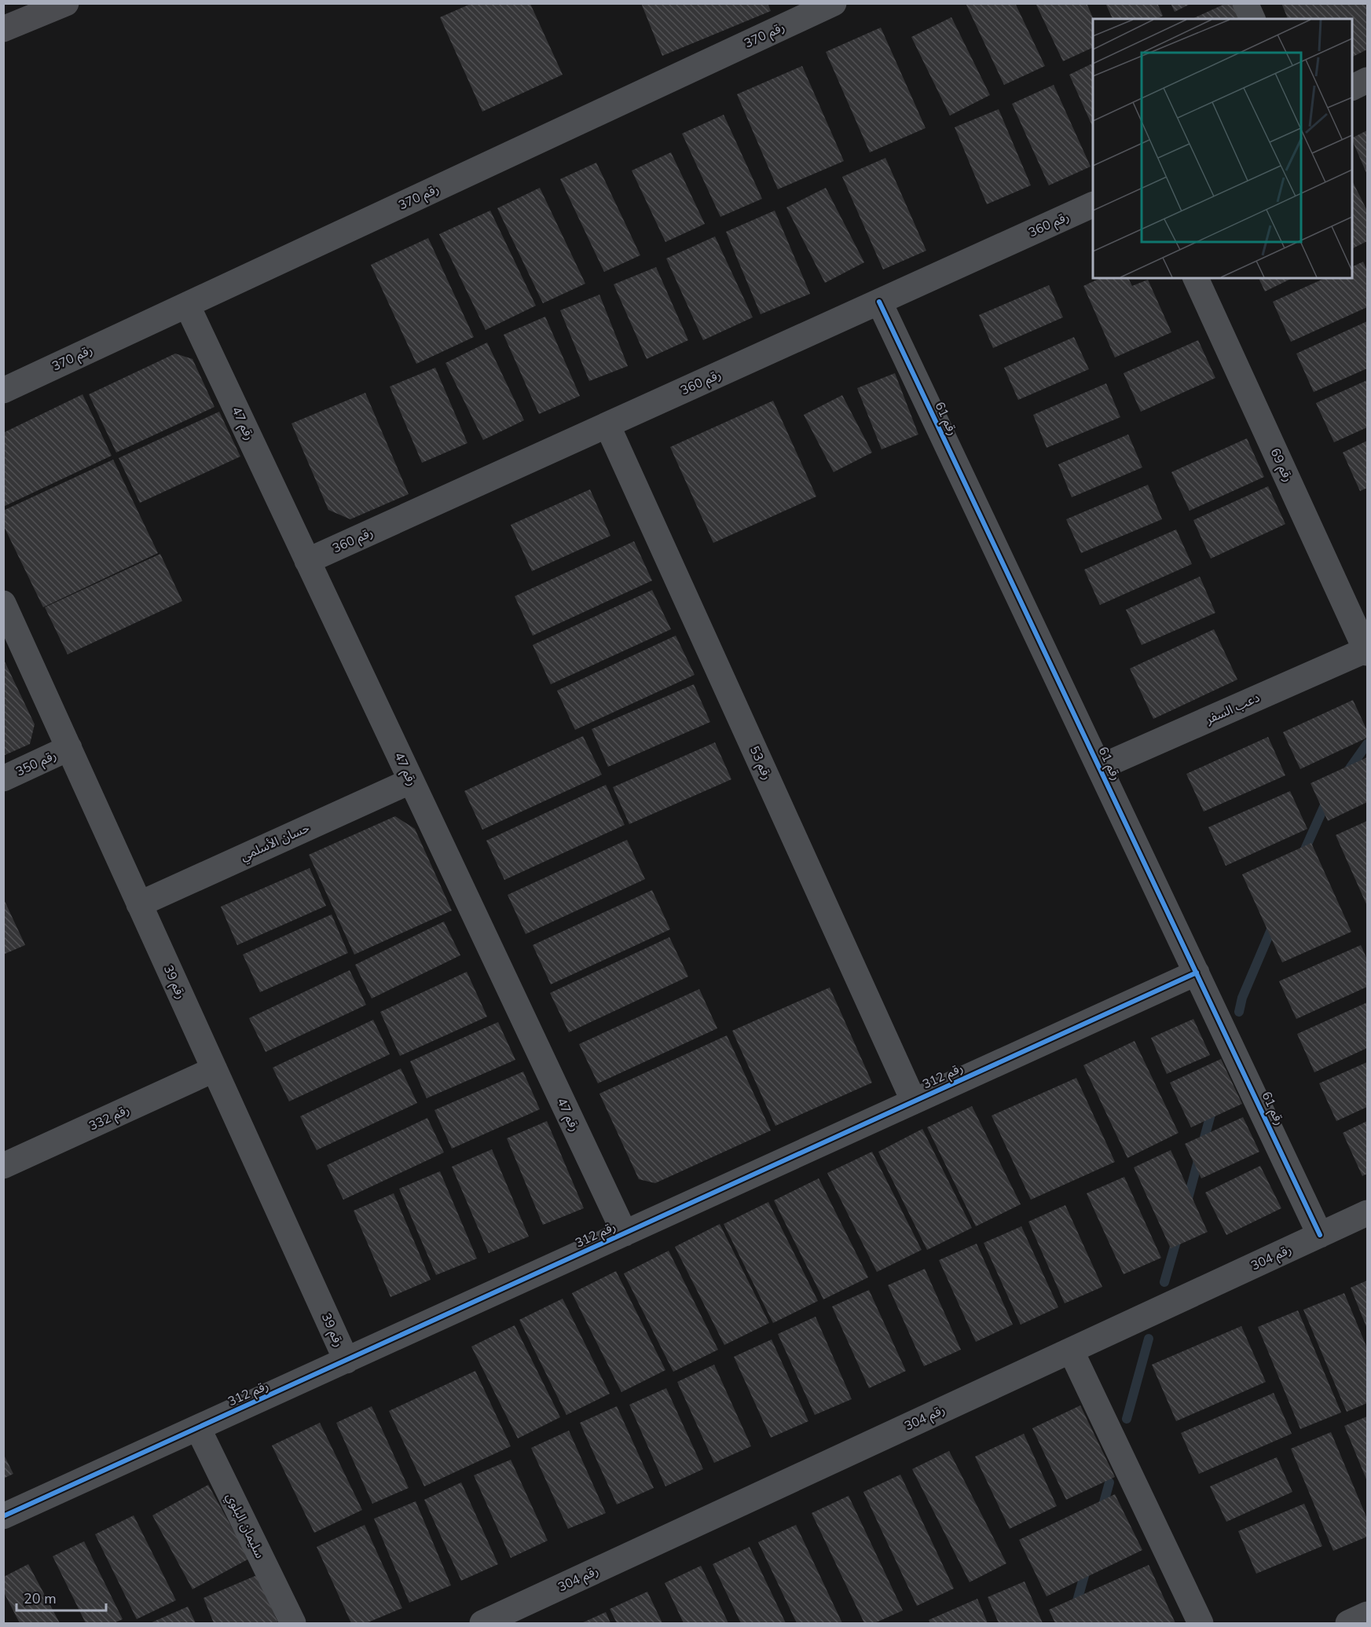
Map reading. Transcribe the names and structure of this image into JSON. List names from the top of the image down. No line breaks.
{"streets":{"street":["رقم 370","رقم 360","رقم 61","رقم 47","رقم 69","دعب السفر","رقم 53","رقم 350","حسان الأسلمي","رقم 39","رقم 312","رقم 332","رقم 304","سليمان البلوي"]},"crossings":[["رقم 370","رقم 47"],["رقم 360","رقم 61"],["رقم 360","رقم 47"],["رقم 360","رقم 53"],["رقم 61","دعب السفر"],["رقم 61","رقم 312"],["رقم 61","رقم 304"],["رقم 47","حسان الأسلمي"],["رقم 47","رقم 312"],["رقم 69","دعب السفر"],["رقم 53","رقم 312"],["رقم 350","رقم 39"],["حسان الأسلمي","رقم 39"],["رقم 39","رقم 312"],["رقم 39","رقم 332"],["رقم 312","سليمان البلوي"]],"scale_bar":"20 m"}
